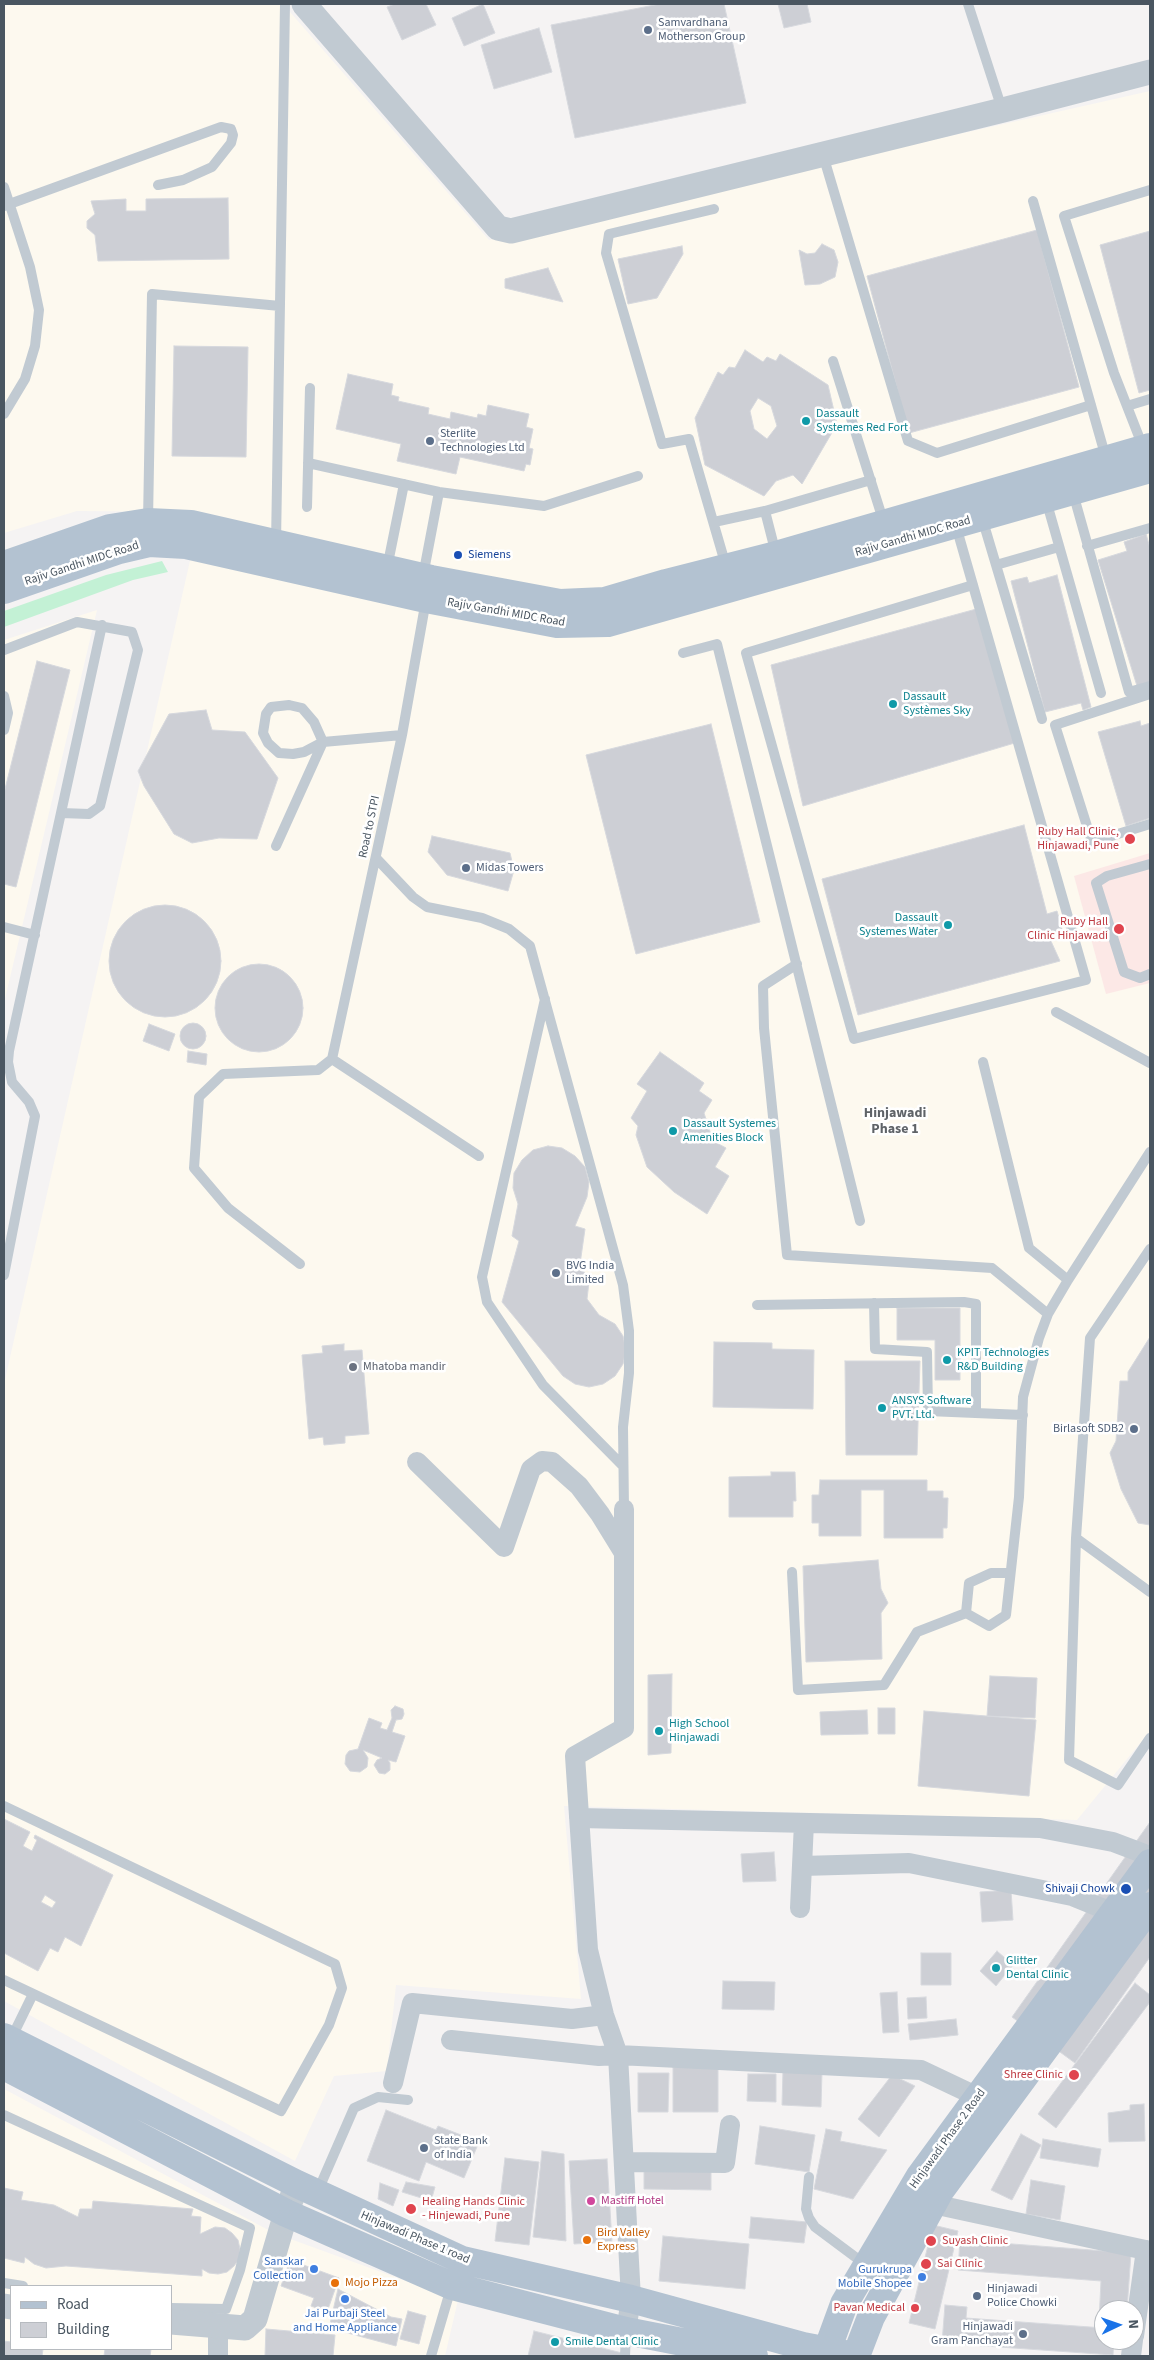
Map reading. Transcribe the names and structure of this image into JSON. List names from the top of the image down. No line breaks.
{"streets":{"main road":["Rajiv Gandhi MIDC Road","Hinjawadi Phase 2 Road","Hinjawadi Phase 1 road"],"lane":["Road to STPI"]},"crossings":[["Rajiv Gandhi MIDC Road","Road to STPI"],["Hinjawadi Phase 2 Road","Hinjawadi Phase 1 road"]],"districts":["Hinjawadi Phase 1"],"places":["Samvardhana Motherson Group","Dassault Systemes Red Fort","Sterlite Technologies Ltd","Siemens","Dassault Systèmes Sky","Ruby Hall Clinic, Hinjawadi, Pune","Midas Towers","Dassault Systemes Water","Ruby Hall Clinic Hinjawadi","Dassault Systemes Amenities Block","BVG India Limited","KPIT Technologies R&D Building","Mhatoba mandir","ANSYS Software PVT. Ltd.","Birlasoft SDB2","High School Hinjawadi","Shivaji Chowk","Glitter Dental Clinic","Shree Clinic","State Bank of India","Mastiff Hotel","Healing Hands Clinic - Hinjewadi, Pune","Bird Valley Express","Suyash Clinic","Sai Clinic","Sanskar Collection","Gurukrupa Mobile Shopee","Mojo Pizza","Hinjawadi Police Chowki","Jai Purbaji Steel and Home Appliance","Pavan Medical","Hinjawadi Gram Panchayat","Smile Dental Clinic"],"legend":["Road","Building"],"north":"right"}
